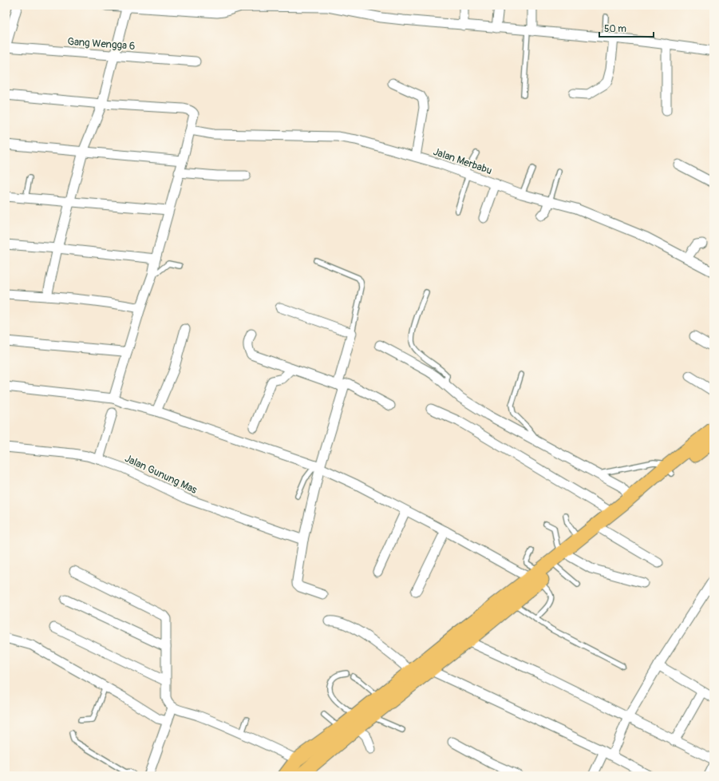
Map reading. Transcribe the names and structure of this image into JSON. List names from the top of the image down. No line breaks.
{"streets":{"street":["Gang Wengga 6","Jalan Merbabu","Jalan Gunung Mas"]},"scale_bar":"50 m"}
